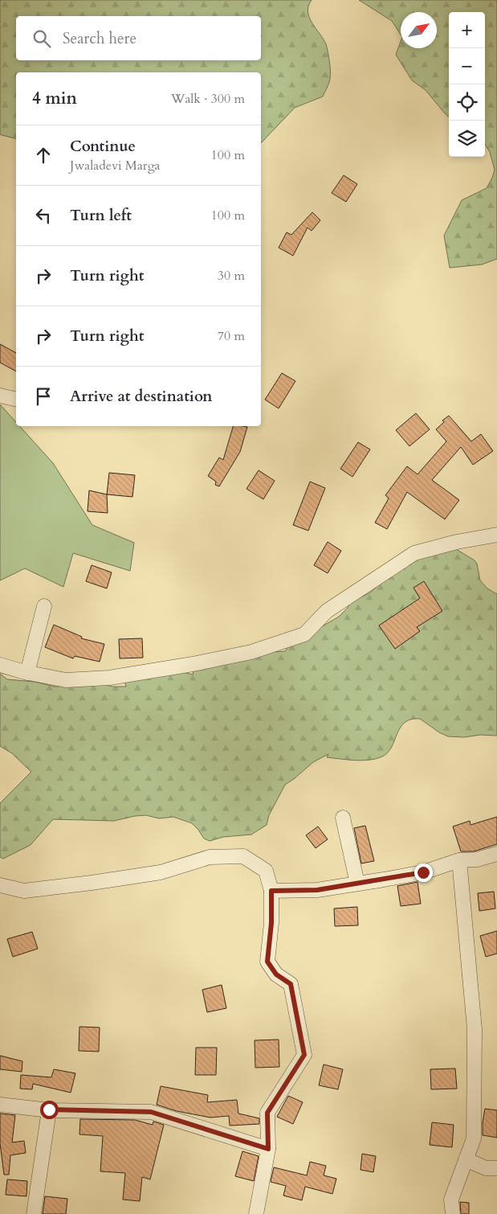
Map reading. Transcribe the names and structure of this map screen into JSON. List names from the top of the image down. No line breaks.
{"north":"top right","page":{"map_buttons":["+","−"],"search":"Search here","heading":["4 min","Walk · 300 m"],"list":[["Continue","Jwaladevi Marga","100 m"],["Turn left","100 m"],["Turn right","30 m"],["Turn right","70 m"],"Arrive at destination"]}}
